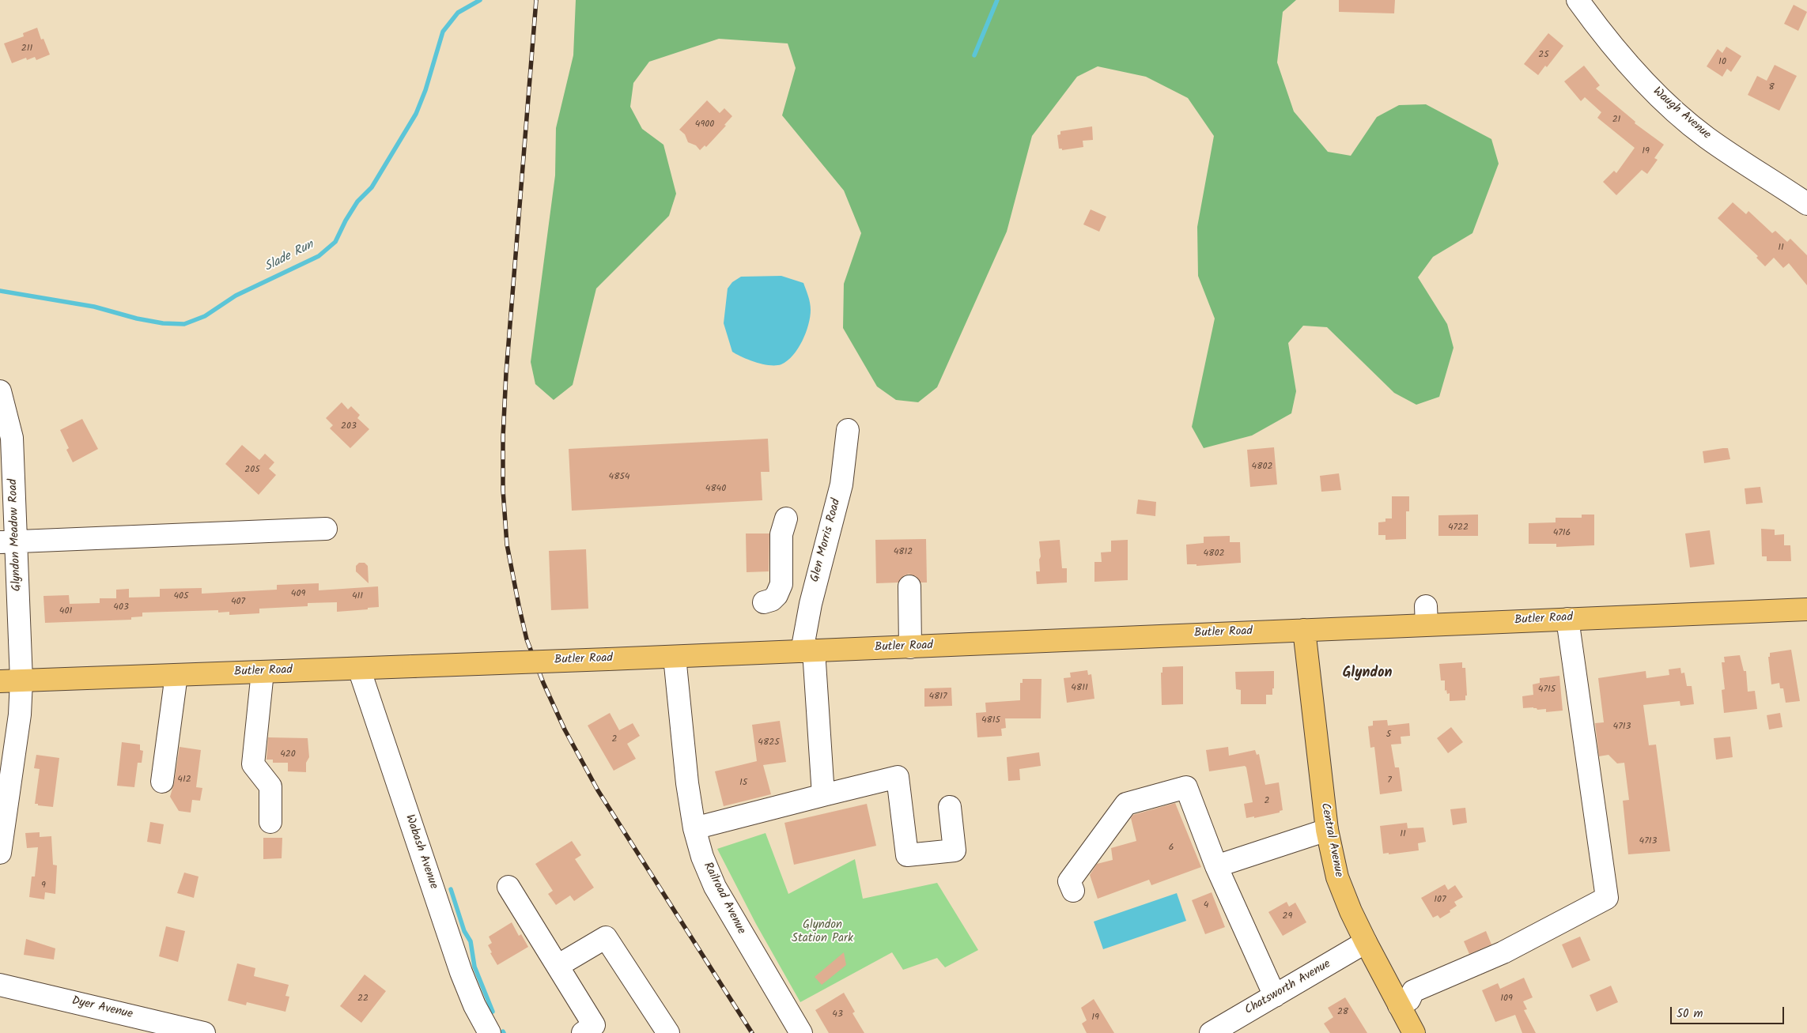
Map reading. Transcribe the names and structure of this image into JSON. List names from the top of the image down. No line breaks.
{"streets":{"main road":["Butler Road","Central Avenue"],"street":["Waugh Avenue","Glyndon Meadow Road","Glen Morris Road","Wabash Avenue","Railroad Avenue","Chatsworth Avenue","Dyer Avenue"]},"crossings":[["Glyndon Meadow Road","Butler Road"],["Glen Morris Road","Butler Road"],["Butler Road","Central Avenue"],["Butler Road","Wabash Avenue"],["Butler Road","Railroad Avenue"],["Central Avenue","Chatsworth Avenue"]],"districts":["Glyndon"],"water":["Slade Run"],"parks":["Glyndon Station Park"],"house_numbers":["211","25","10","8","21","4900","19","11","203","4802","205","4854","4840","4722","4716","4812","4802","409","405","411","407","403","401","4811","4715","4817","4815","4713","5","2","4825","420","412","7","15","2","11","4713","6","9","107","4","29","22","109","28","43","19"],"scale_bar":"50 m"}
